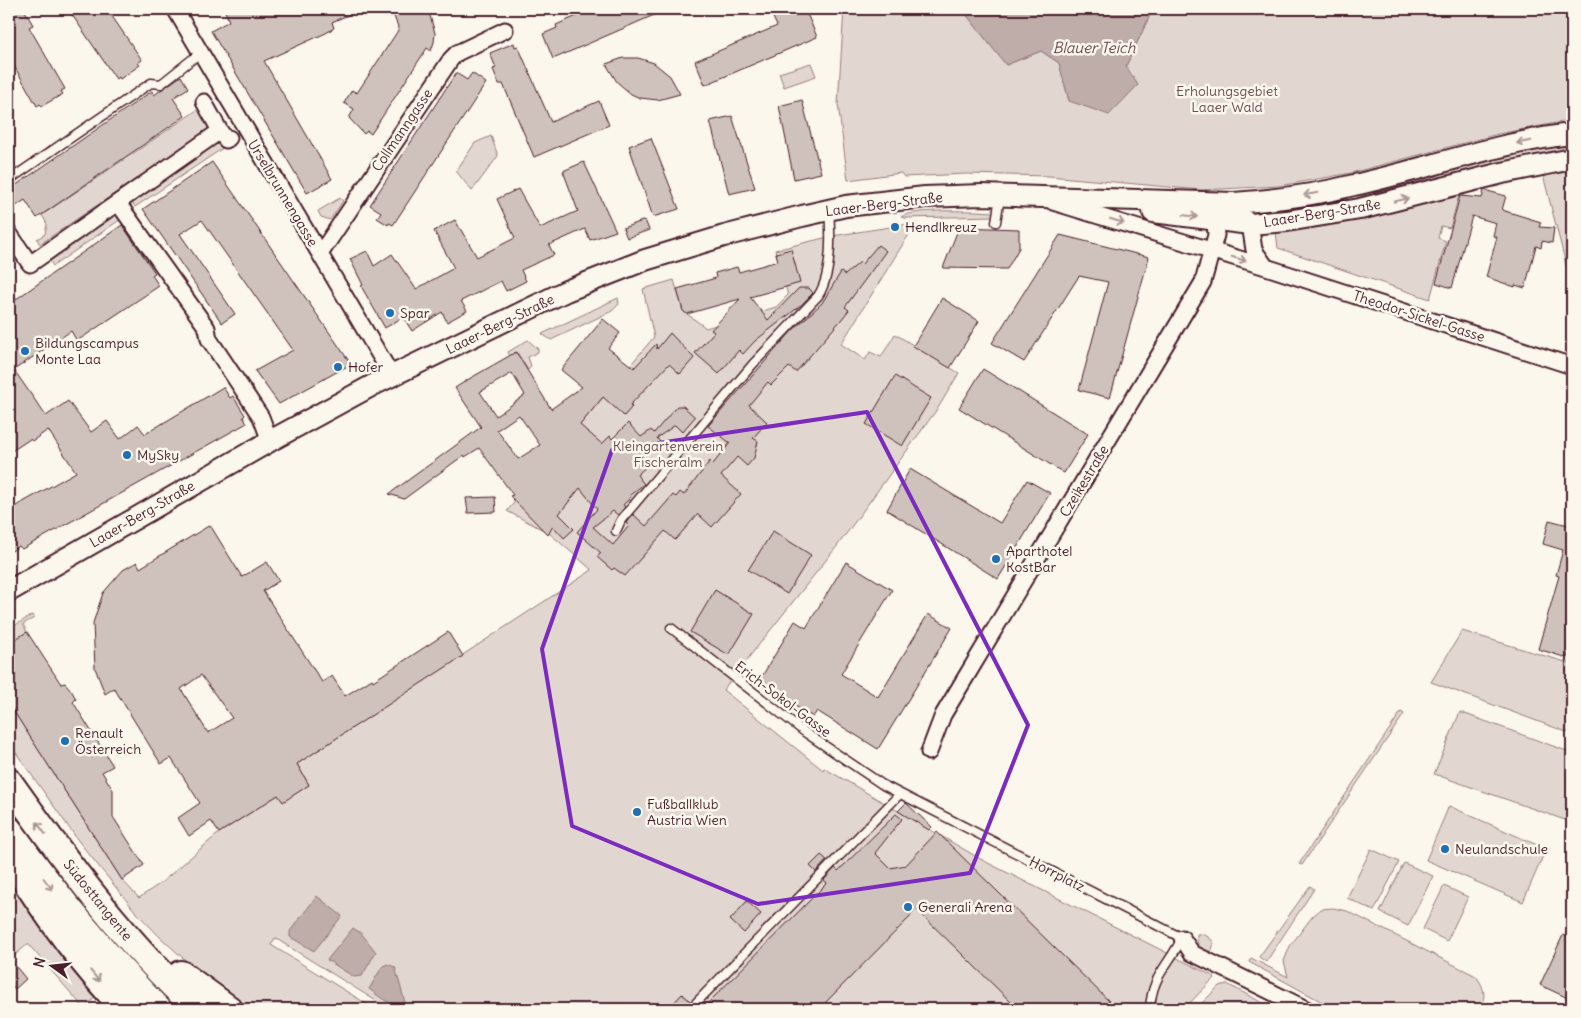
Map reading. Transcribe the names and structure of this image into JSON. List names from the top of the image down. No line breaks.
{"streets":{"highway":["Südosttangente"],"main road":["Laaer-Berg-Straße"],"street":["Collmanngasse","Urselbrunnengasse","Theodor-Sickel-Gasse","Czeikestraße","Horrplatz"],"lane":["Erich-Sokol-Gasse"]},"crossings":[["Collmanngasse","Urselbrunnengasse"],["Urselbrunnengasse","Laaer-Berg-Straße"],["Laaer-Berg-Straße","Theodor-Sickel-Gasse"],["Laaer-Berg-Straße","Czeikestraße"],["Theodor-Sickel-Gasse","Czeikestraße"],["Erich-Sokol-Gasse","Horrplatz"]],"one_way":["Theodor-Sickel-Gasse"],"water":["Blauer Teich"],"parks":["Erholungsgebiet Laaer Wald","Kleingartenverein Fischeralm"],"places":["Hendlkreuz","Spar","Bildungscampus Monte Laa","Hofer","MySky","Aparthotel KostBar","Renault Österreich","Fußballklub Austria Wien","Neulandschule","Generali Arena"],"north":"left"}
